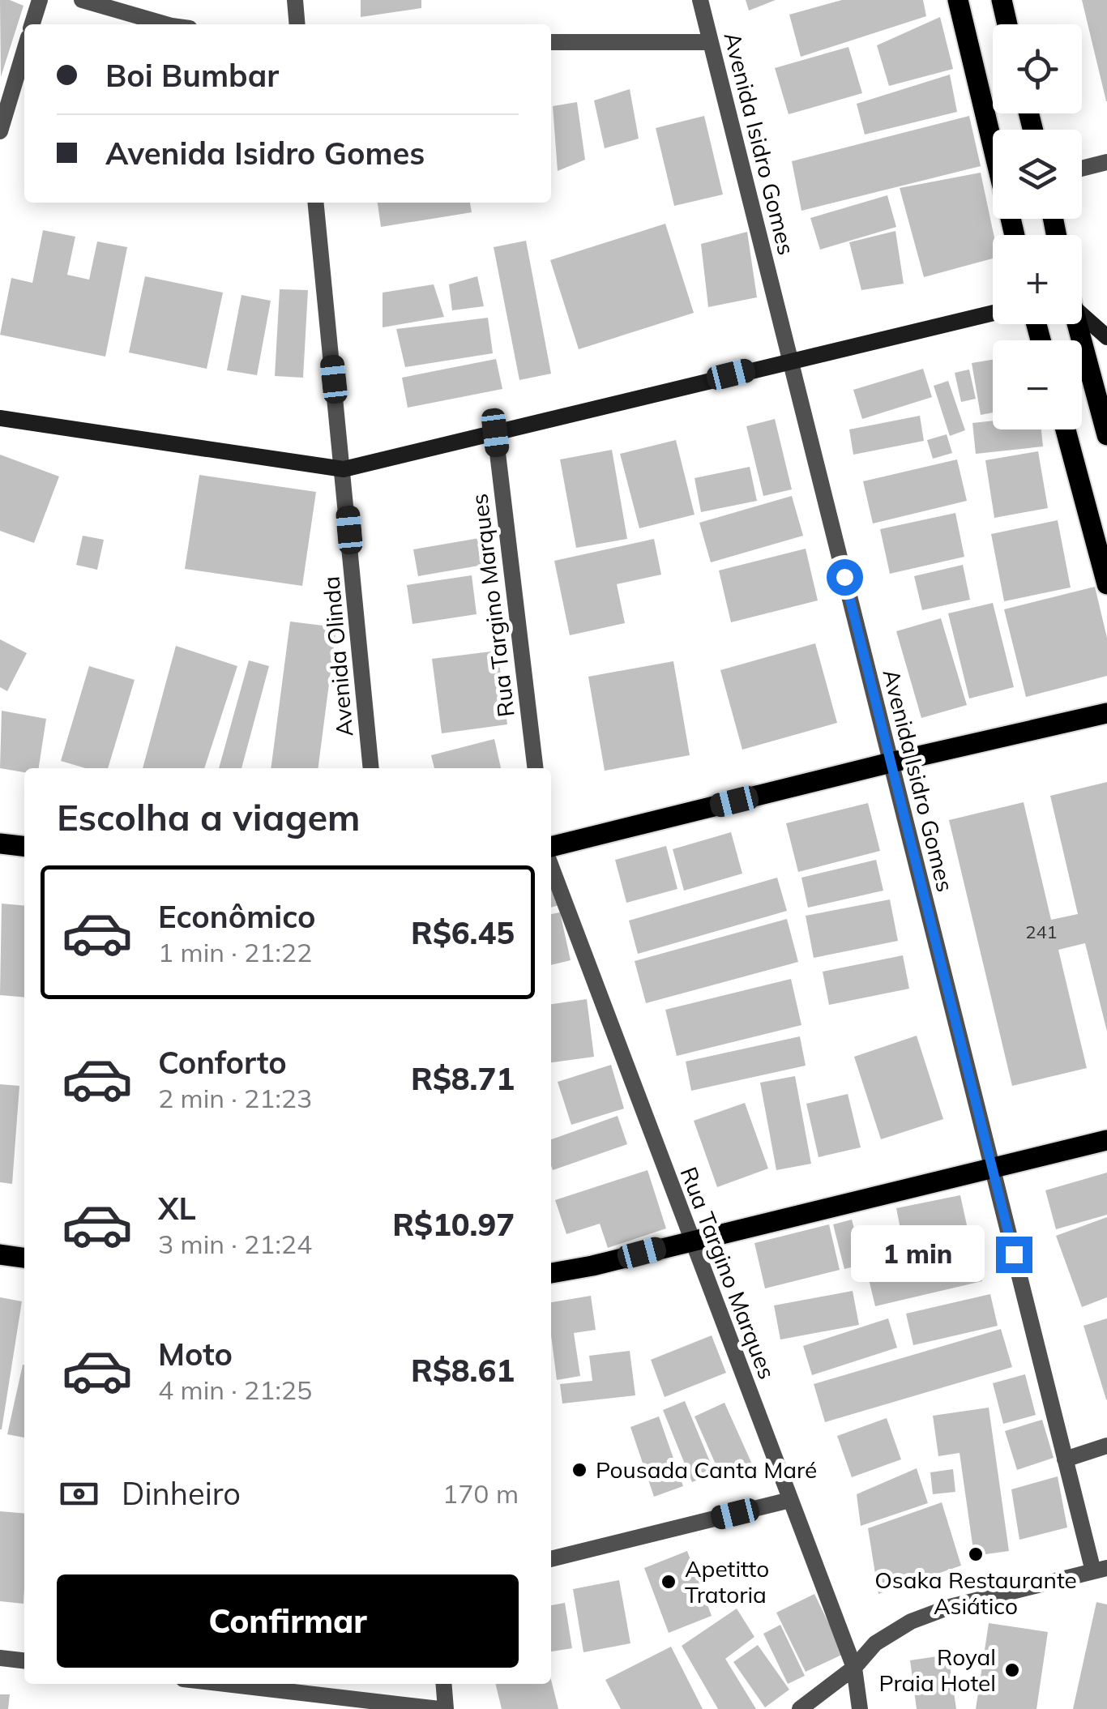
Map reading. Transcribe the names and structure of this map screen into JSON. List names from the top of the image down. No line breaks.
{"streets":{"street":["Avenida Isidro Gomes","Rua Targino Marques","Avenida Olinda"]},"places":["Pousada Canta Maré","Osaka Restaurante Asiático","Apetitto Tratoria","Royal Praia Hotel"],"house_numbers":["241"],"page":{"map_buttons":["+","−"],"banner":["Boi Bumbar","Avenida Isidro Gomes"],"heading":"Escolha a viagem","list":[{"name":"Econômico","note":"1 min · 21:22","value":"R$6.45"},{"name":"Conforto","note":"2 min · 21:23","value":"R$8.71"},{"name":"XL","note":"3 min · 21:24","value":"R$10.97"},{"name":"Moto","note":"4 min · 21:25","value":"R$8.61"}],"bubble":"1 min","pay":["Dinheiro","170 m"],"buttons":"Confirmar"}}
